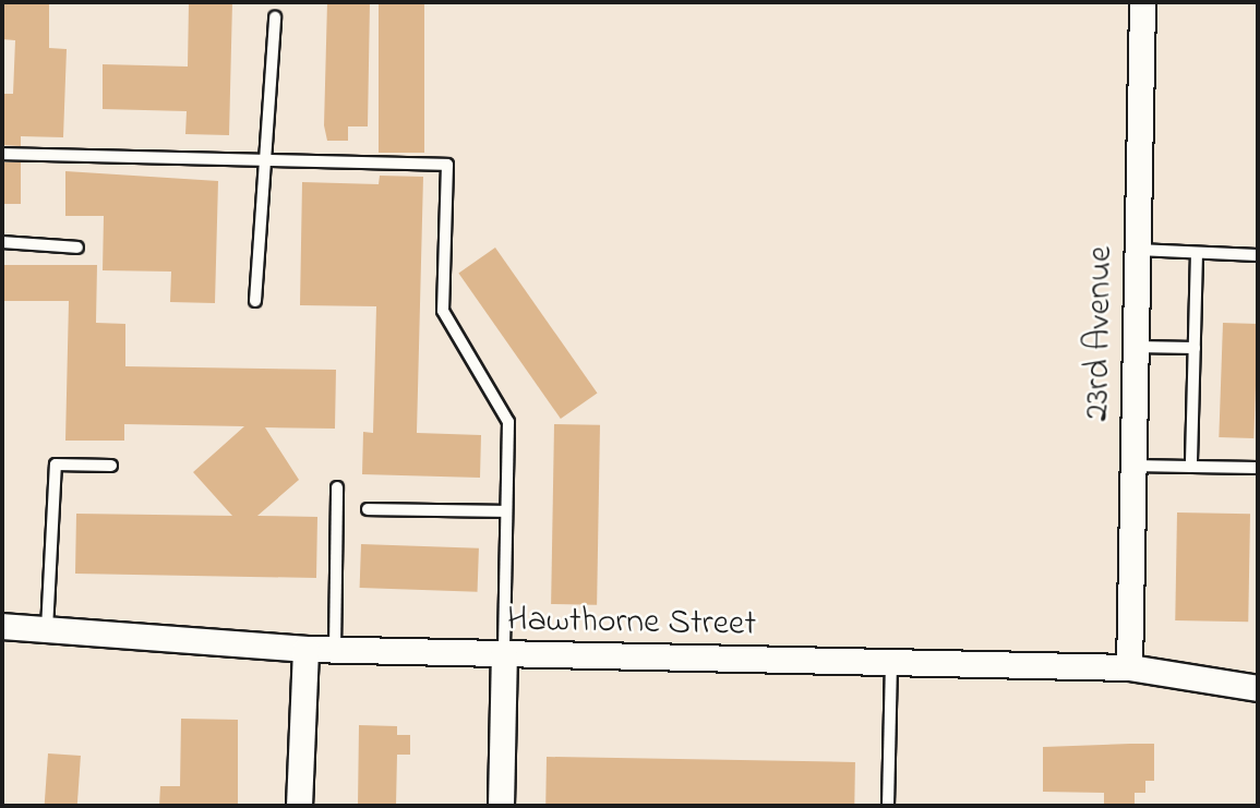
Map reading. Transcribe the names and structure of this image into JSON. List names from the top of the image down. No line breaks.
{"streets":{"street":["23rd Avenue","Hawthorne Street"]},"crossings":[["23rd Avenue","Hawthorne Street"]]}
